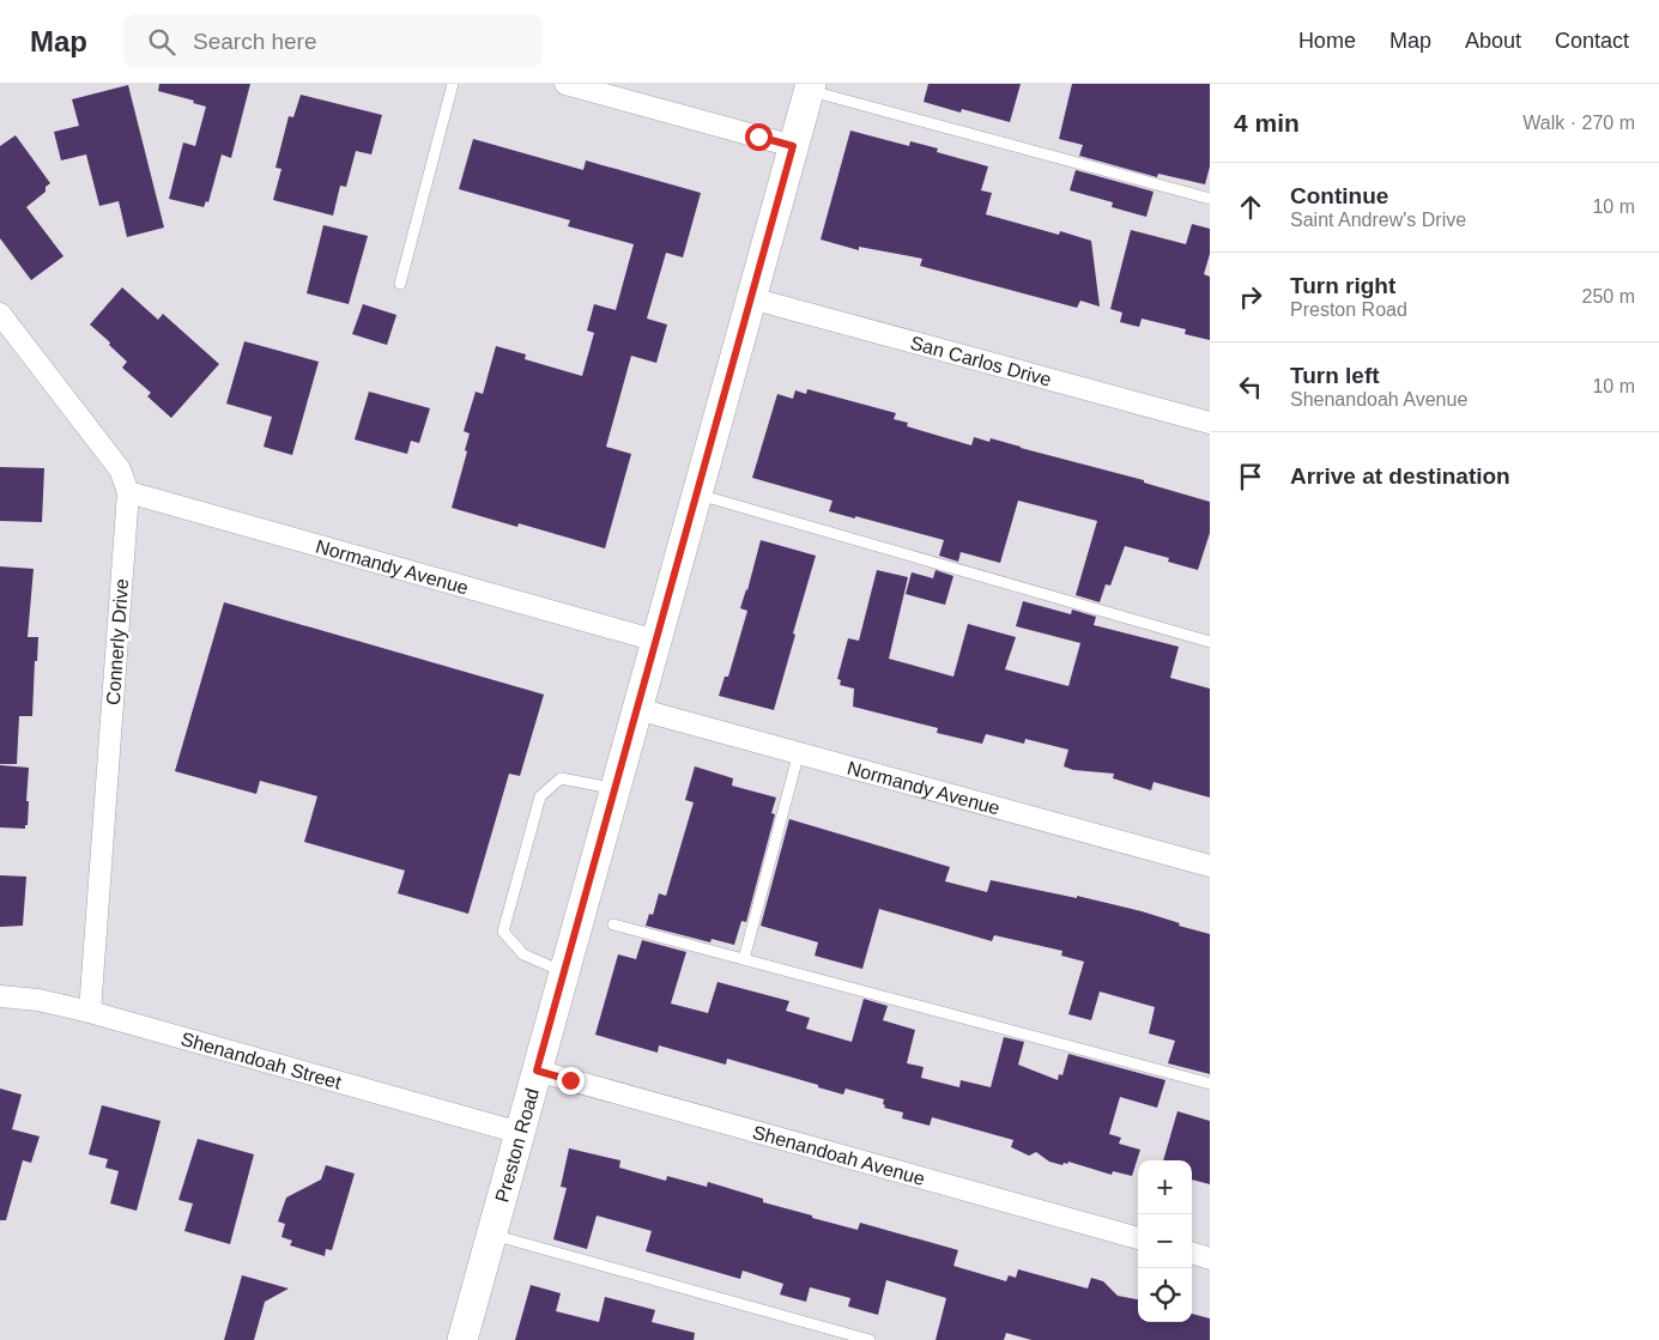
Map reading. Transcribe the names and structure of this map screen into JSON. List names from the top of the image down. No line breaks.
{"streets":{"main road":["Preston Road"],"street":["San Carlos Drive","Normandy Avenue","Connerly Drive","Shenandoah Street","Shenandoah Avenue"]},"crossings":[["San Carlos Drive","Preston Road"],["Normandy Avenue","Connerly Drive"],["Normandy Avenue","Preston Road"],["Connerly Drive","Shenandoah Street"],["Shenandoah Street","Preston Road"],["Preston Road","Shenandoah Avenue"]],"page":{"header":"Map","search":"Search here","nav":["Home","Map","About","Contact"],"heading":["4 min","Walk · 270 m"],"list":[["Continue","Saint Andrew's Drive","10 m"],["Turn right","Preston Road","250 m"],["Turn left","Shenandoah Avenue","10 m"],"Arrive at destination"],"map_buttons":["+","−"]}}
